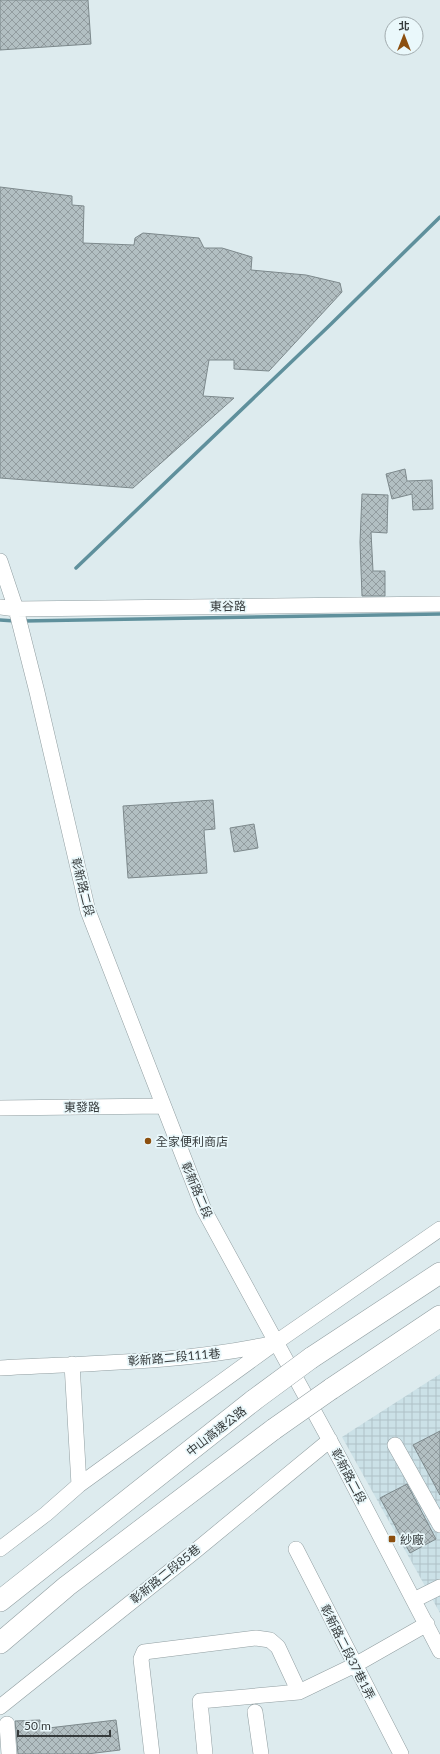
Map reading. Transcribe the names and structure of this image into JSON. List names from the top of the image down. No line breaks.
{"streets":{"highway":["中山高速公路"],"street":["東谷路","彰新路二段","東發路","彰新路二段111巷","彰新路二段85巷","彰新路二段37巷1弄"]},"crossings":[["東谷路","彰新路二段"],["彰新路二段","東發路"],["彰新路二段","彰新路二段111巷"],["彰新路二段","彰新路二段85巷"]],"places":{"other":["全家便利商店"],"transit":["紗廠"]},"scale_bar":"50 m","north":"top"}
